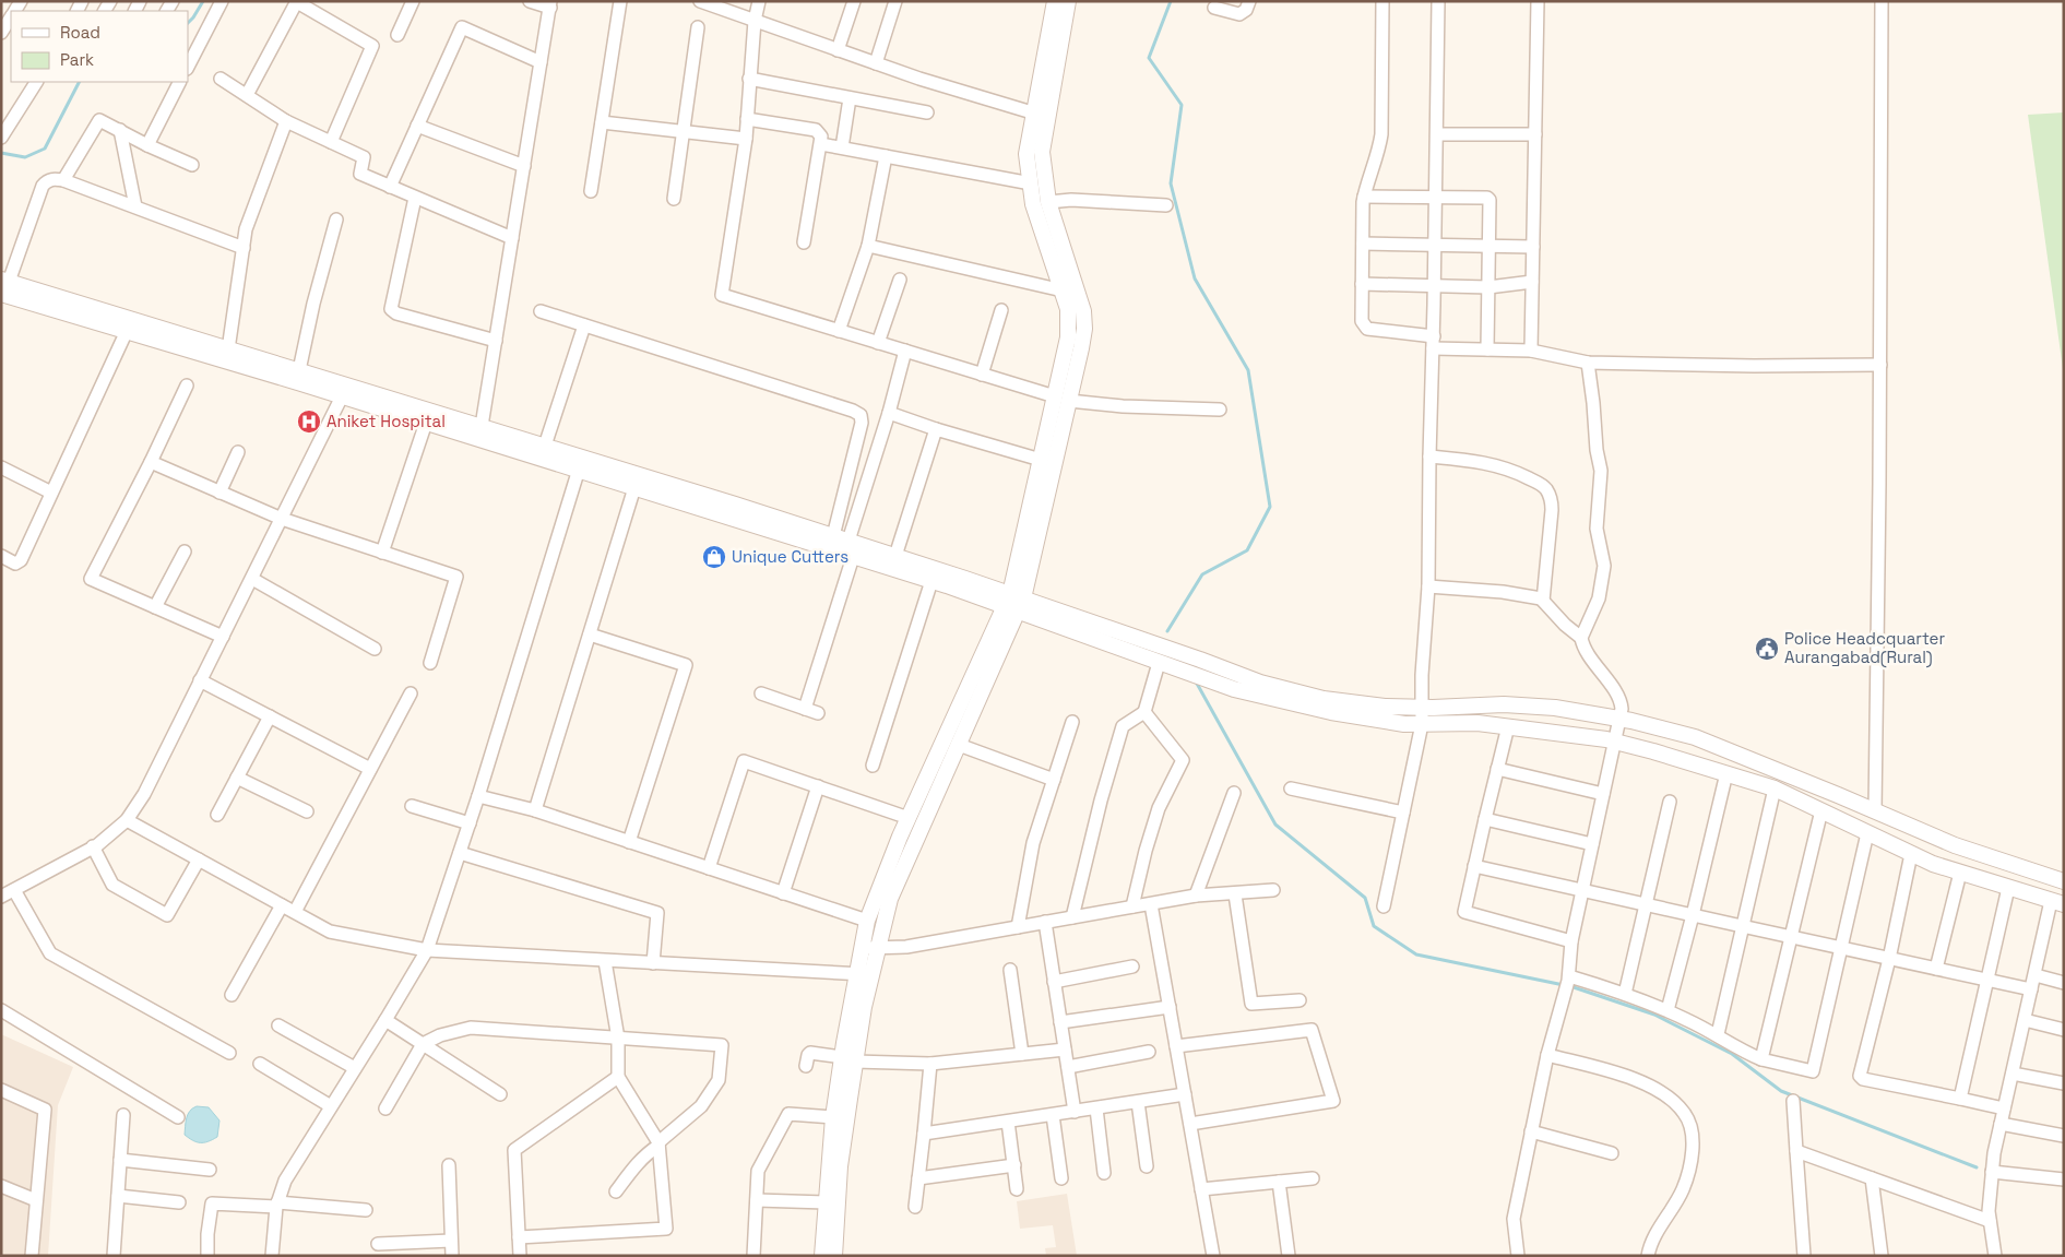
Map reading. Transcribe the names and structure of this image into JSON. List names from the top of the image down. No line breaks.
{"places":{"hospital":["Aniket Hospital"],"shop":["Unique Cutters"],"public building":["Police Headcquarter Aurangabad(Rural)"]},"legend":["Road","Park"]}
